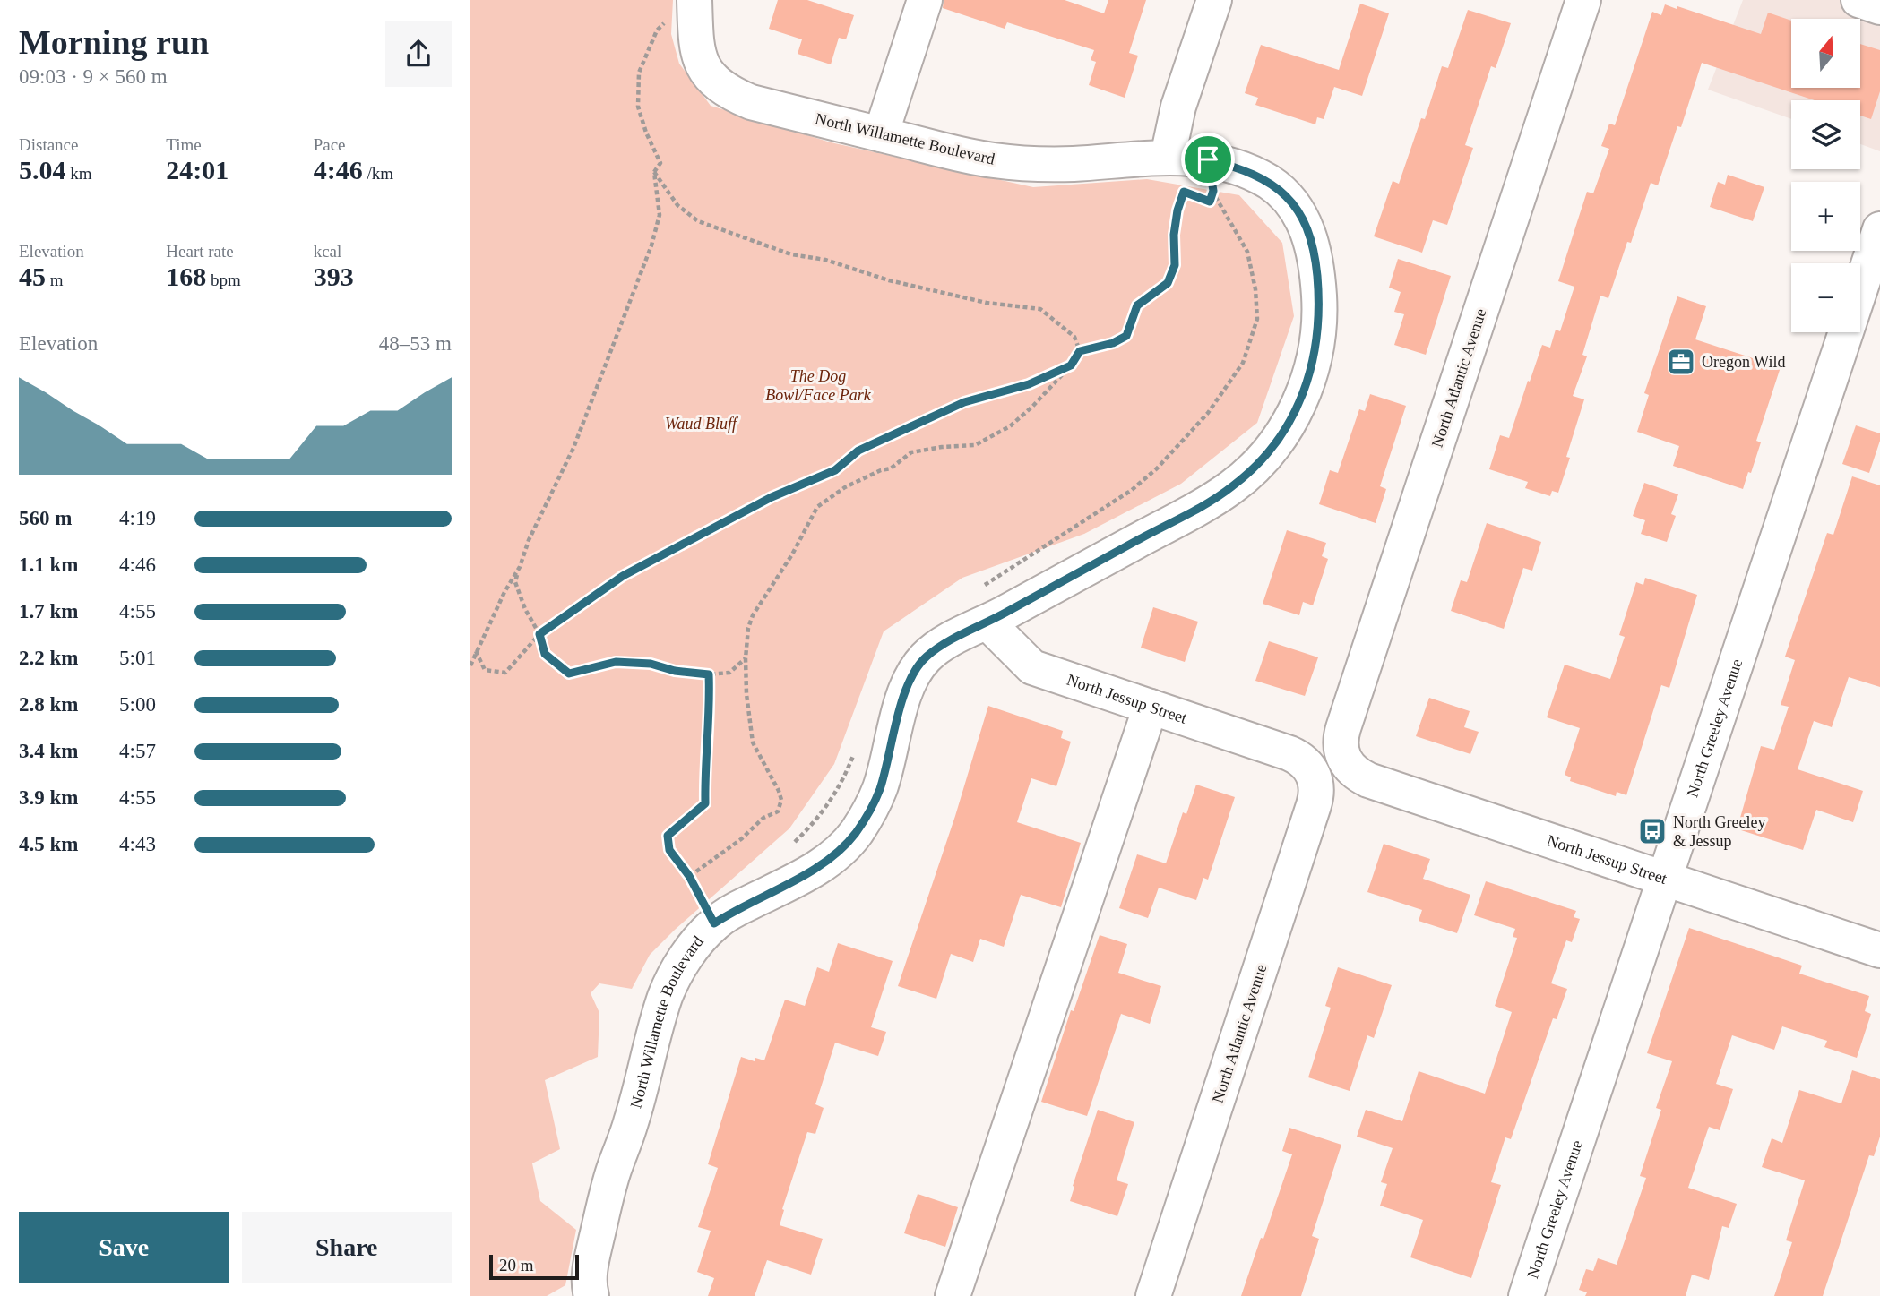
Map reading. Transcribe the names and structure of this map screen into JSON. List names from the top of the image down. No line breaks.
{"streets":{"street":["North Willamette Boulevard","North Atlantic Avenue","North Jessup Street","North Greeley Avenue"]},"crossings":[["North Willamette Boulevard","North Jessup Street"],["North Atlantic Avenue","North Jessup Street"],["North Jessup Street","North Greeley Avenue"]],"parks":["The Dog Bowl/Face Park","Waud Bluff"],"places":{"office":["Oregon Wild"],"bus stop":["North Greeley & Jessup"]},"scale_bar":"20 m","north":"top","page":{"heading":["Morning run","09:03 · 9 × 560 m"],"map_buttons":["+","−"],"stats":[["Distance","5.04 km"],["Time","24:01"],["Pace","4:46 /km"],["Elevation","45 m"],["Heart rate","168 bpm"],["kcal","393"]],"chart":["Elevation","48–53 m"],"list":[{"name":"560 m","note":"4:19"},{"name":"1.1 km","note":"4:46"},{"name":"1.7 km","note":"4:55"},{"name":"2.2 km","note":"5:01"},{"name":"2.8 km","note":"5:00"},{"name":"3.4 km","note":"4:57"},{"name":"3.9 km","note":"4:55"},{"name":"4.5 km","note":"4:43"}],"buttons":["Save","Share"],"scale":"20 m"}}
